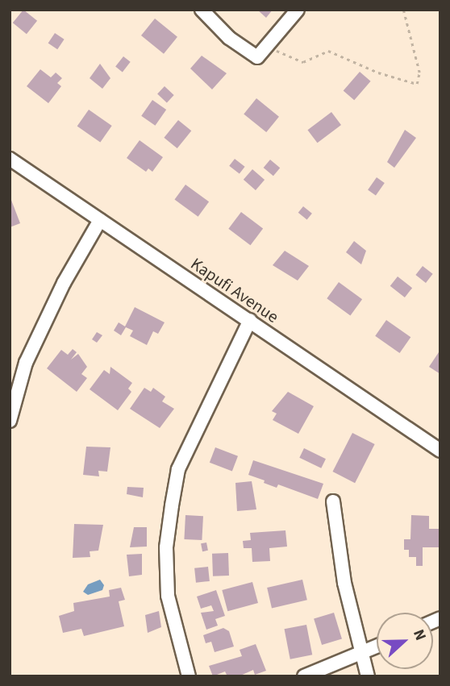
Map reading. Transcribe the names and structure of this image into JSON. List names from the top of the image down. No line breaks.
{"streets":{"street":["Kapufi Avenue"]},"north":"right"}
